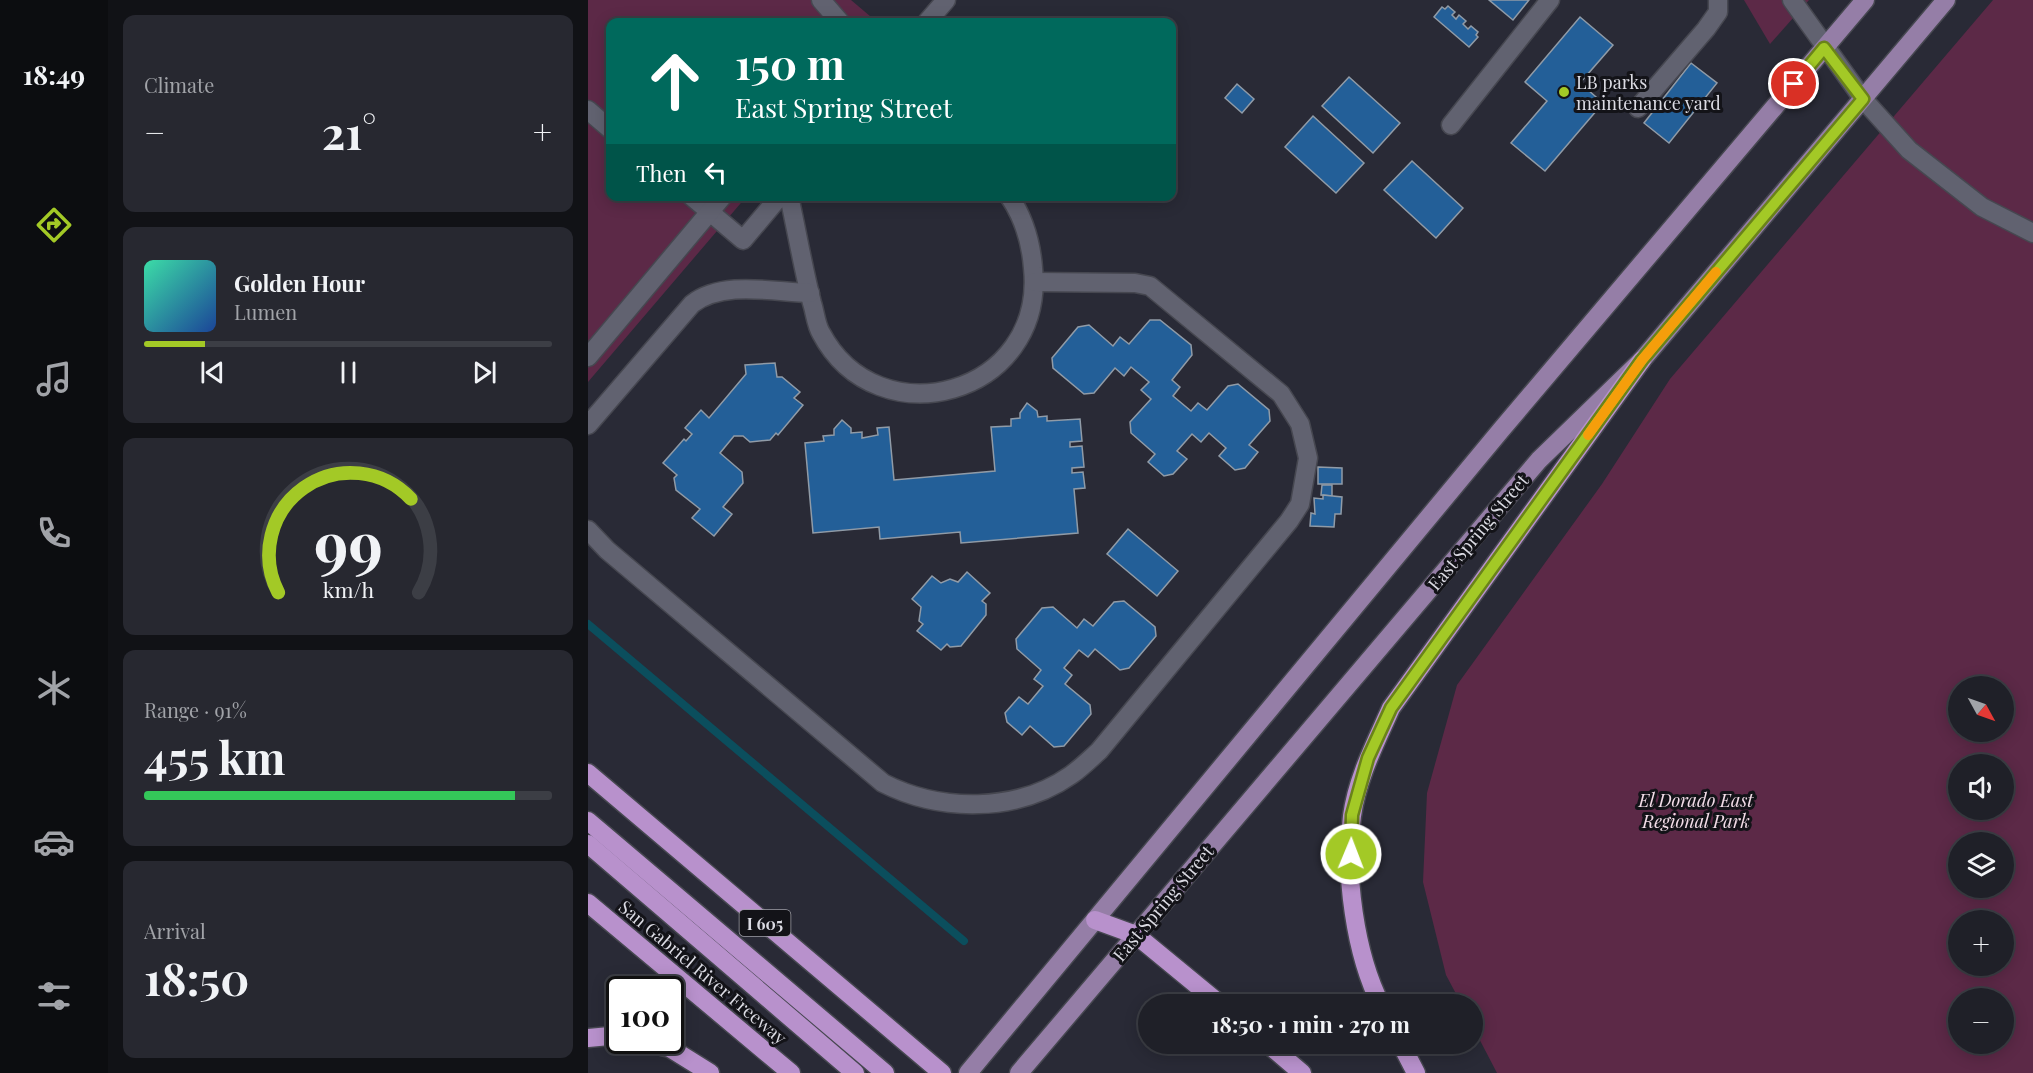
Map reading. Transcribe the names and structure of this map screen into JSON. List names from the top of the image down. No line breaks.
{"streets":{"highway":["I 605","San Gabriel River Freeway"],"main road":["East Spring Street"]},"parks":["El Dorado East Regional Park"],"places":["LB parks maintenance yard"],"north":"bottom right","page":{"tabs":"18:49","tile":["Climate",["Range · 91%","455 km"],["Arrival","18:50"]],"turn":["150 m","East Spring Street"],"heat":["−","21°","+"],"then":"Then","song":["Golden Hour","Lumen"],"map_buttons":["+","−"],"limit":"100","trip":"18:50 · 1 min · 270 m","gauge":["99","km/h"]}}
